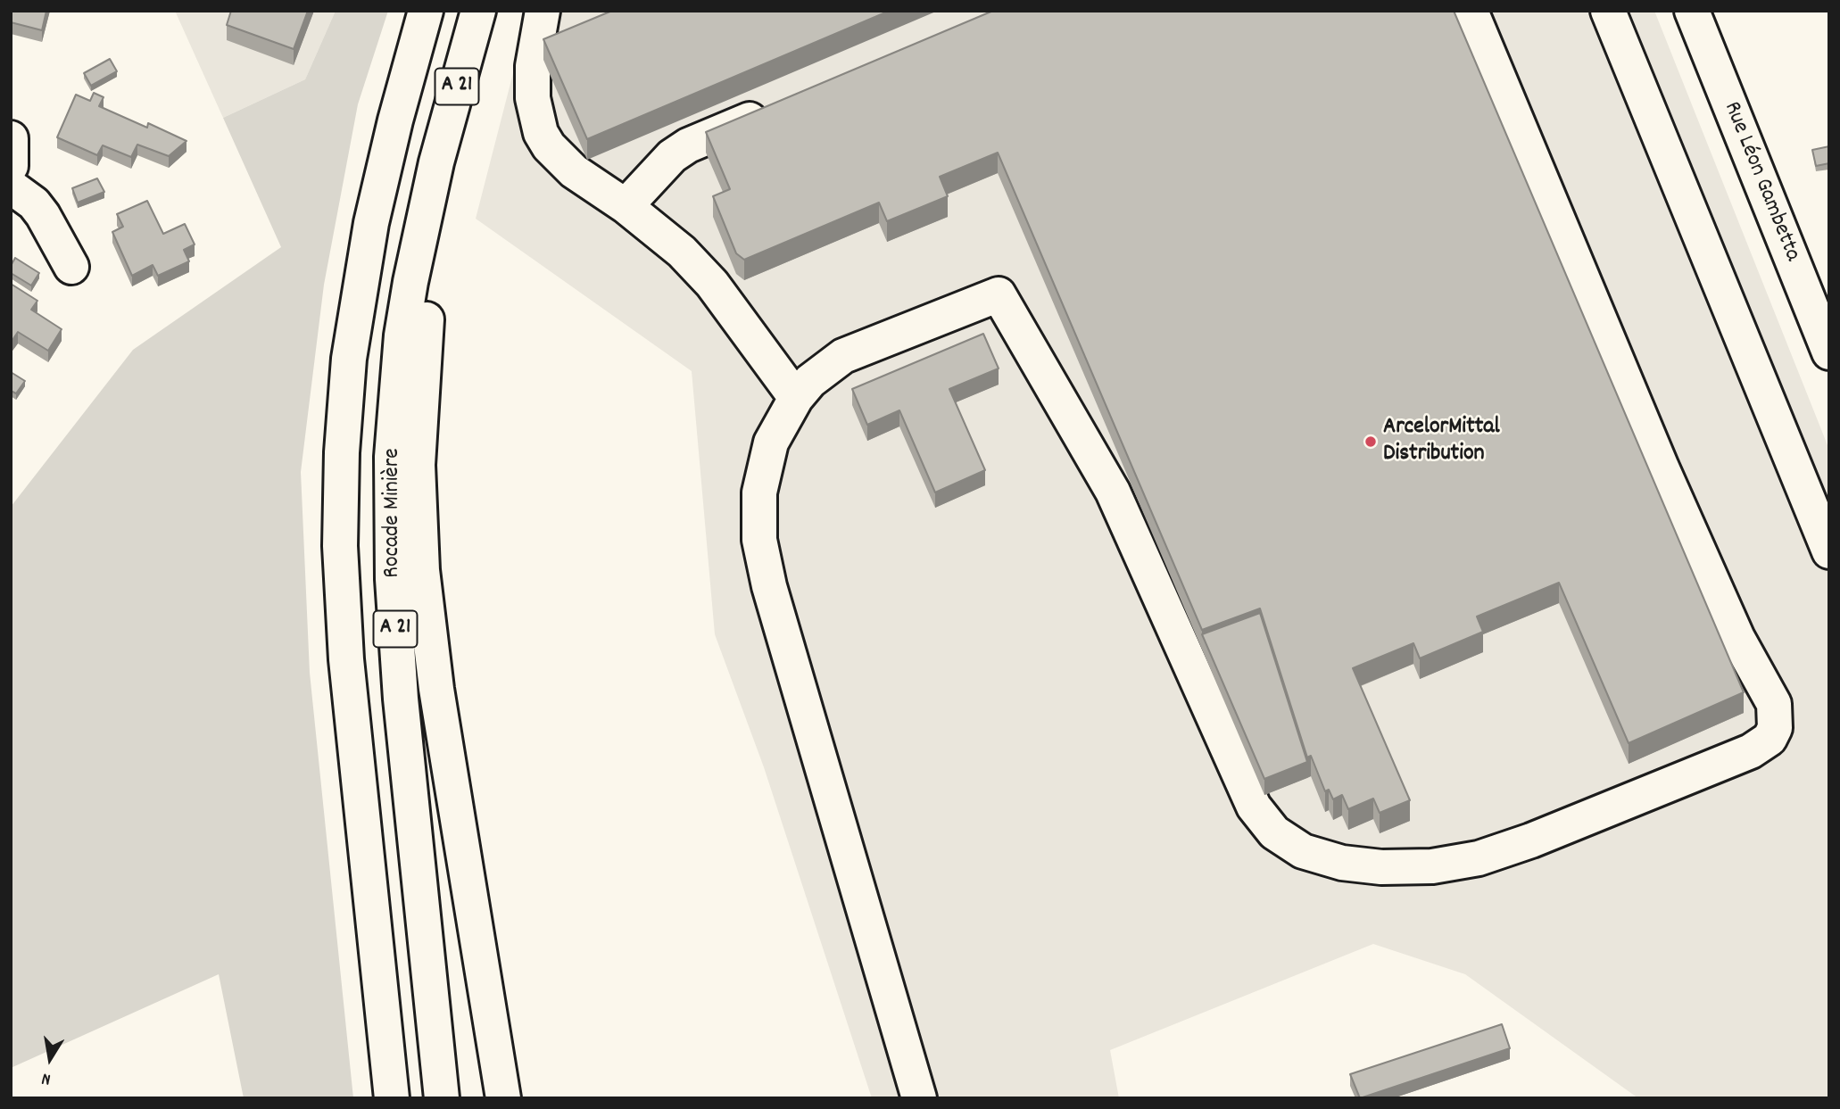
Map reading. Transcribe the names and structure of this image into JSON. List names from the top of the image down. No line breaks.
{"streets":{"main road":["A 21","Rue Léon Gambetta","Rocade Minière"]},"places":["ArcelorMittal Distribution"],"north":"bottom"}
